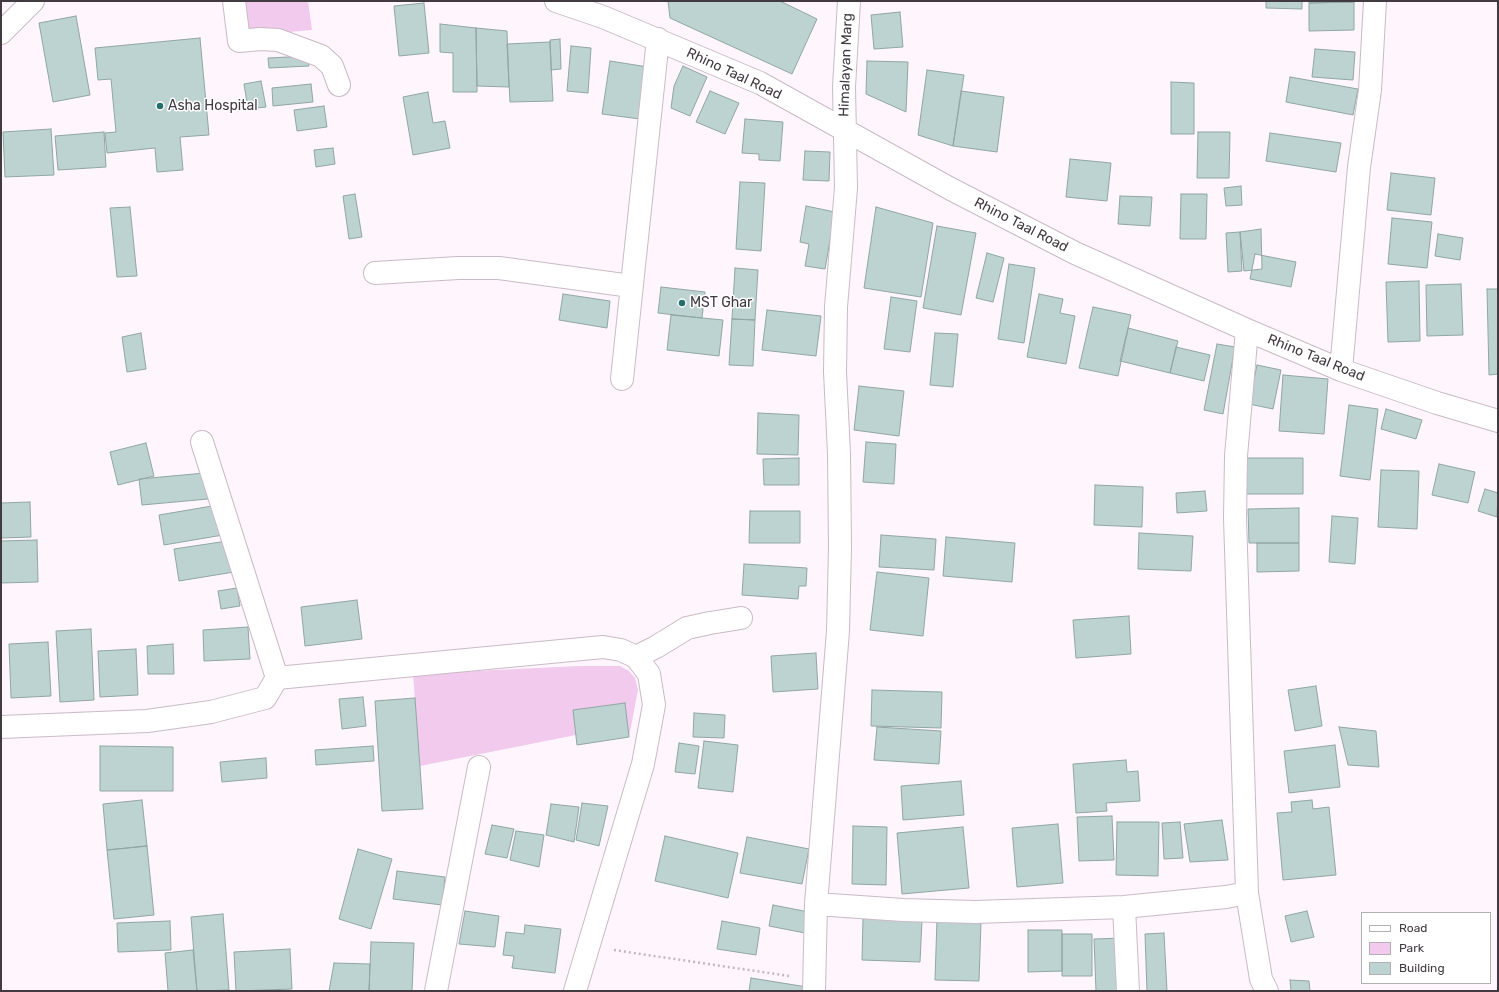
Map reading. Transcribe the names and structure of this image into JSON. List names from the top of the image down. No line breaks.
{"streets":{"street":["Himalayan Marg","Rhino Taal Road"]},"crossings":[["Himalayan Marg","Rhino Taal Road"]],"places":["Asha Hospital","MST Ghar"],"legend":["Road","Park","Building"]}
